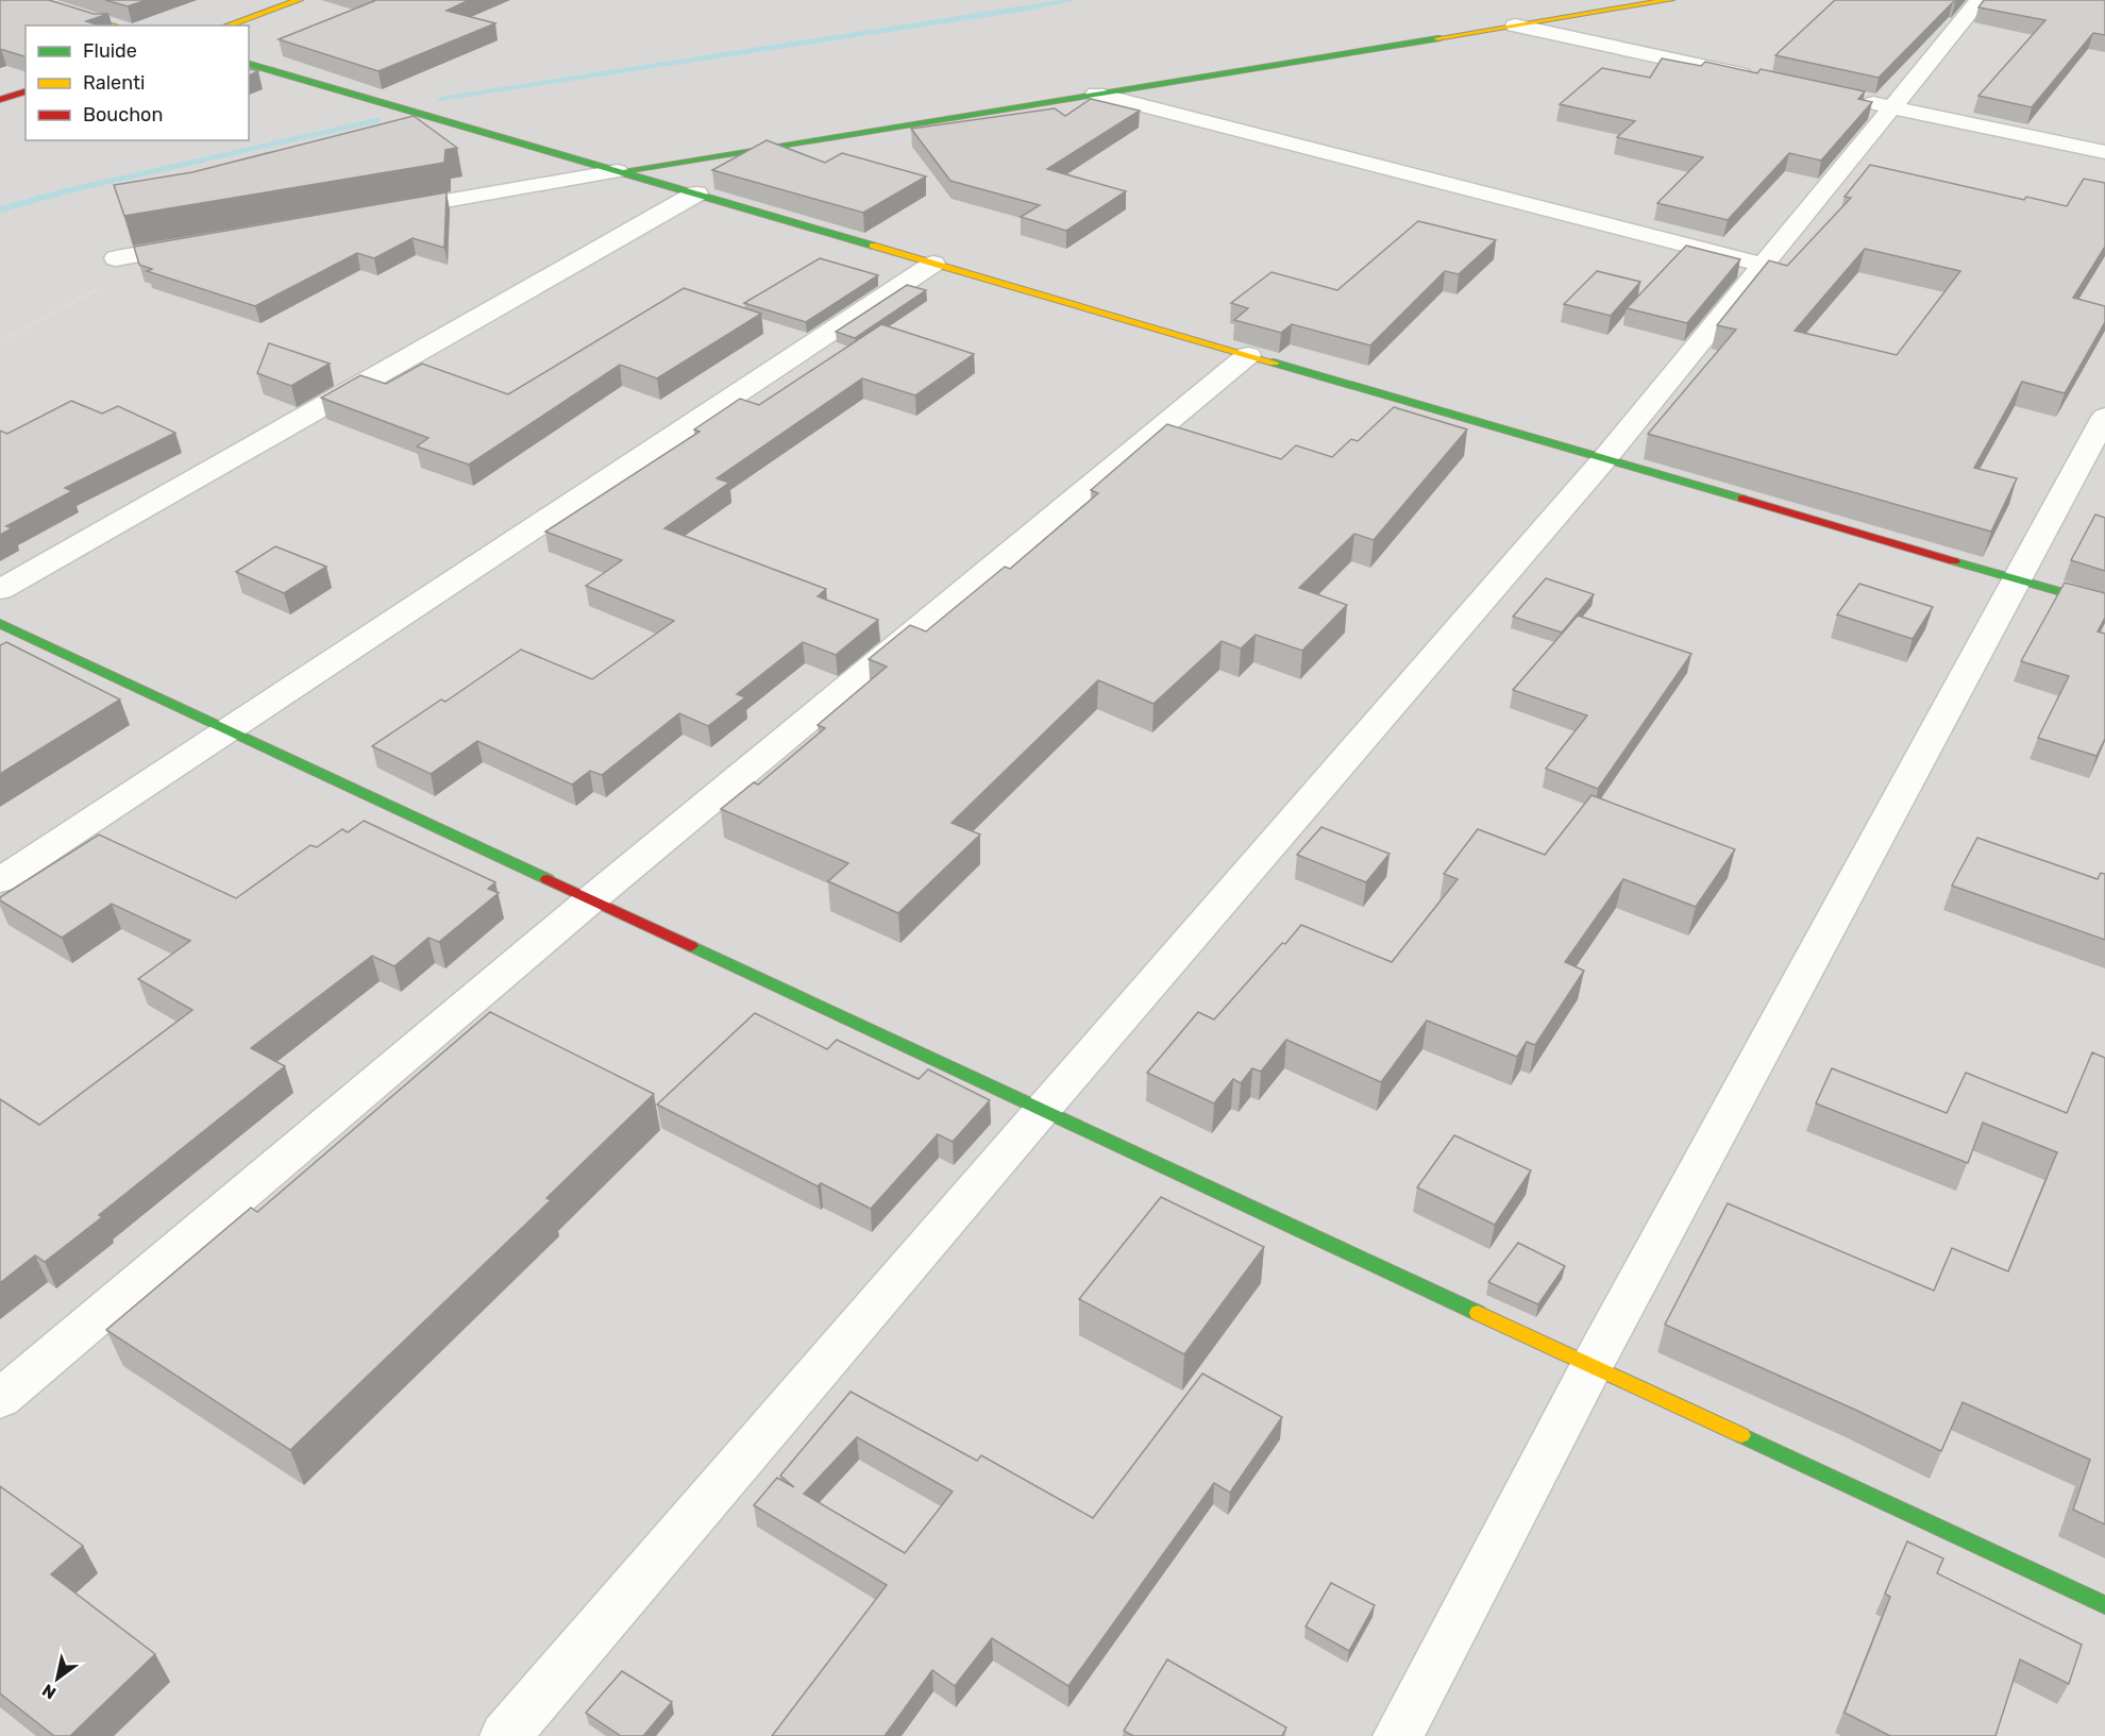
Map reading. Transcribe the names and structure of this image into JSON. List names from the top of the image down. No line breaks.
{"legend":["Fluide","Ralenti","Bouchon"],"north":"bottom left"}
